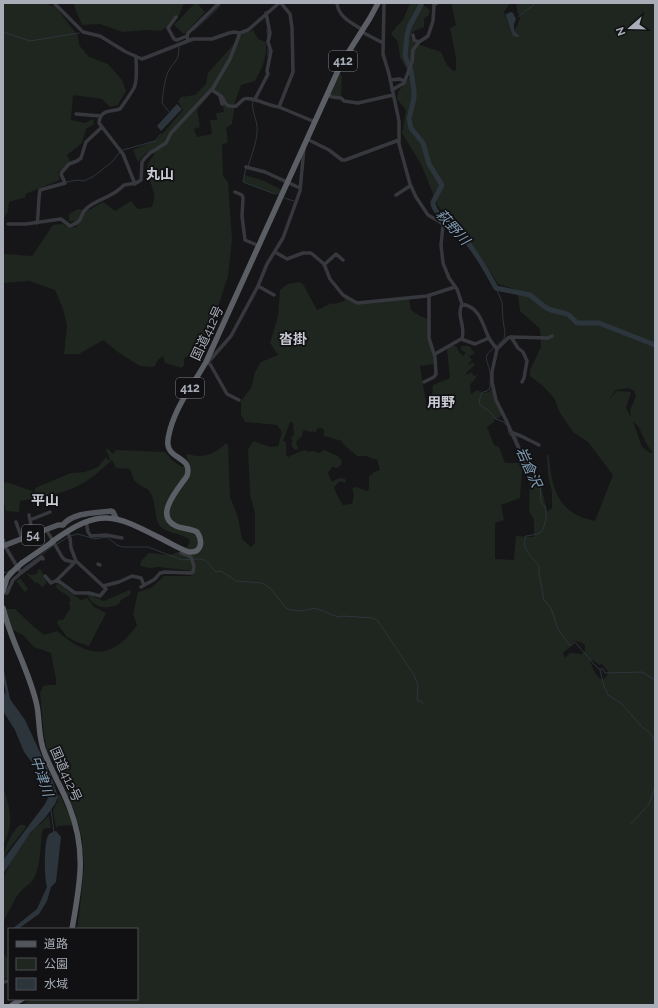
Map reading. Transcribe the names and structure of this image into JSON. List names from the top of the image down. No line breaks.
{"streets":{"highway":["412","国道412号"],"main road":["54"]},"districts":["丸山","沓掛","用野","平山"],"water":["萩野川","岩倉沢","中津川"],"legend":["道路","公園","水域"],"north":"left"}
